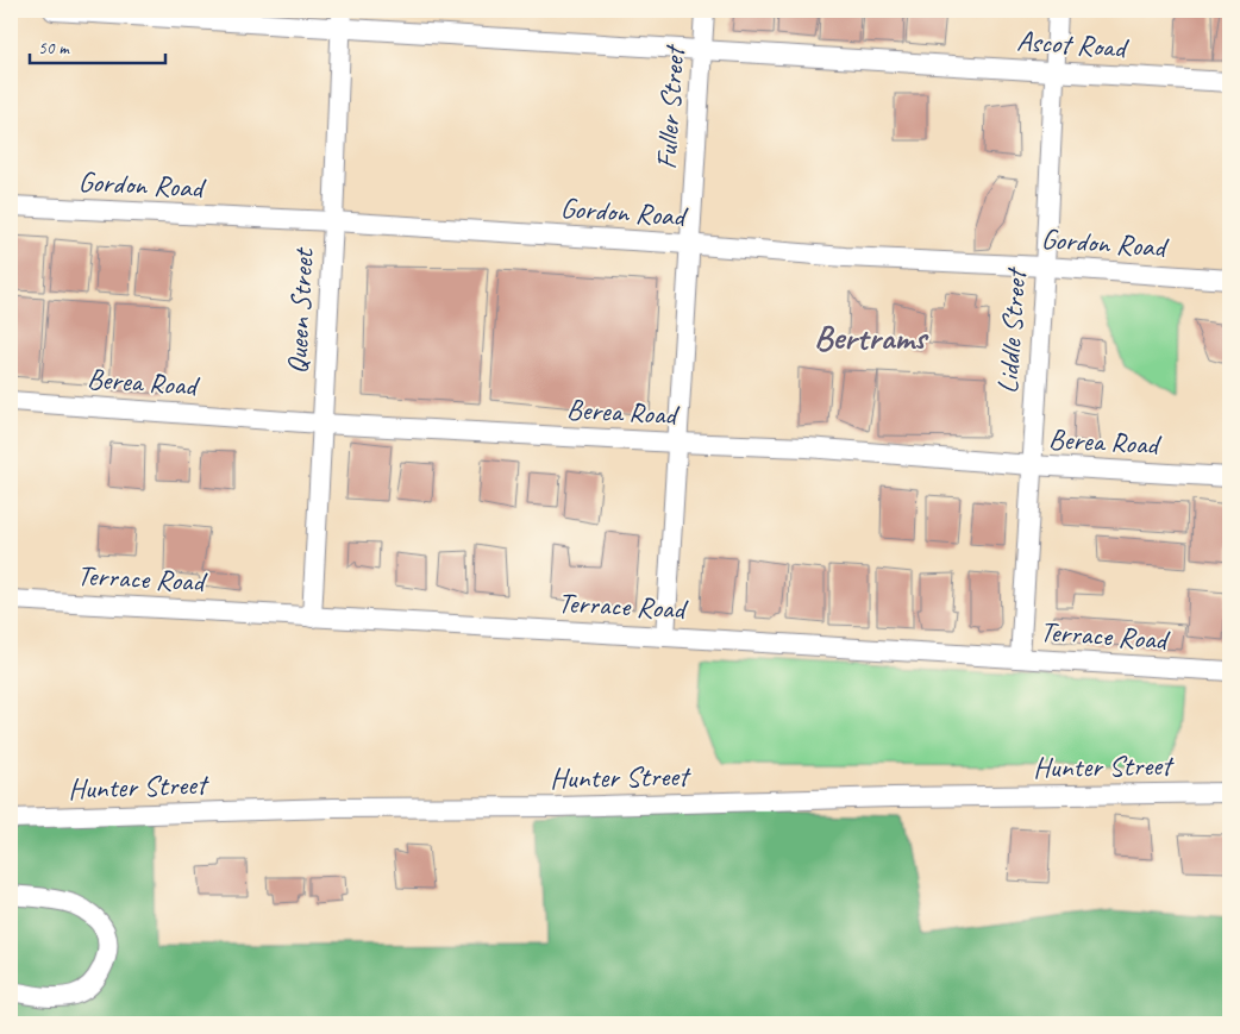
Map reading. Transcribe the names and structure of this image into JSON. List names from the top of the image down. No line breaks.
{"streets":{"street":["Ascot Road","Fuller Street","Gordon Road","Queen Street","Liddle Street","Berea Road","Terrace Road","Hunter Street"]},"crossings":[["Ascot Road","Fuller Street"],["Ascot Road","Queen Street"],["Ascot Road","Liddle Street"],["Fuller Street","Gordon Road"],["Fuller Street","Berea Road"],["Fuller Street","Terrace Road"],["Gordon Road","Queen Street"],["Gordon Road","Liddle Street"],["Queen Street","Berea Road"],["Queen Street","Terrace Road"],["Liddle Street","Berea Road"],["Liddle Street","Terrace Road"]],"districts":["Bertrams"],"scale_bar":"50 m"}
